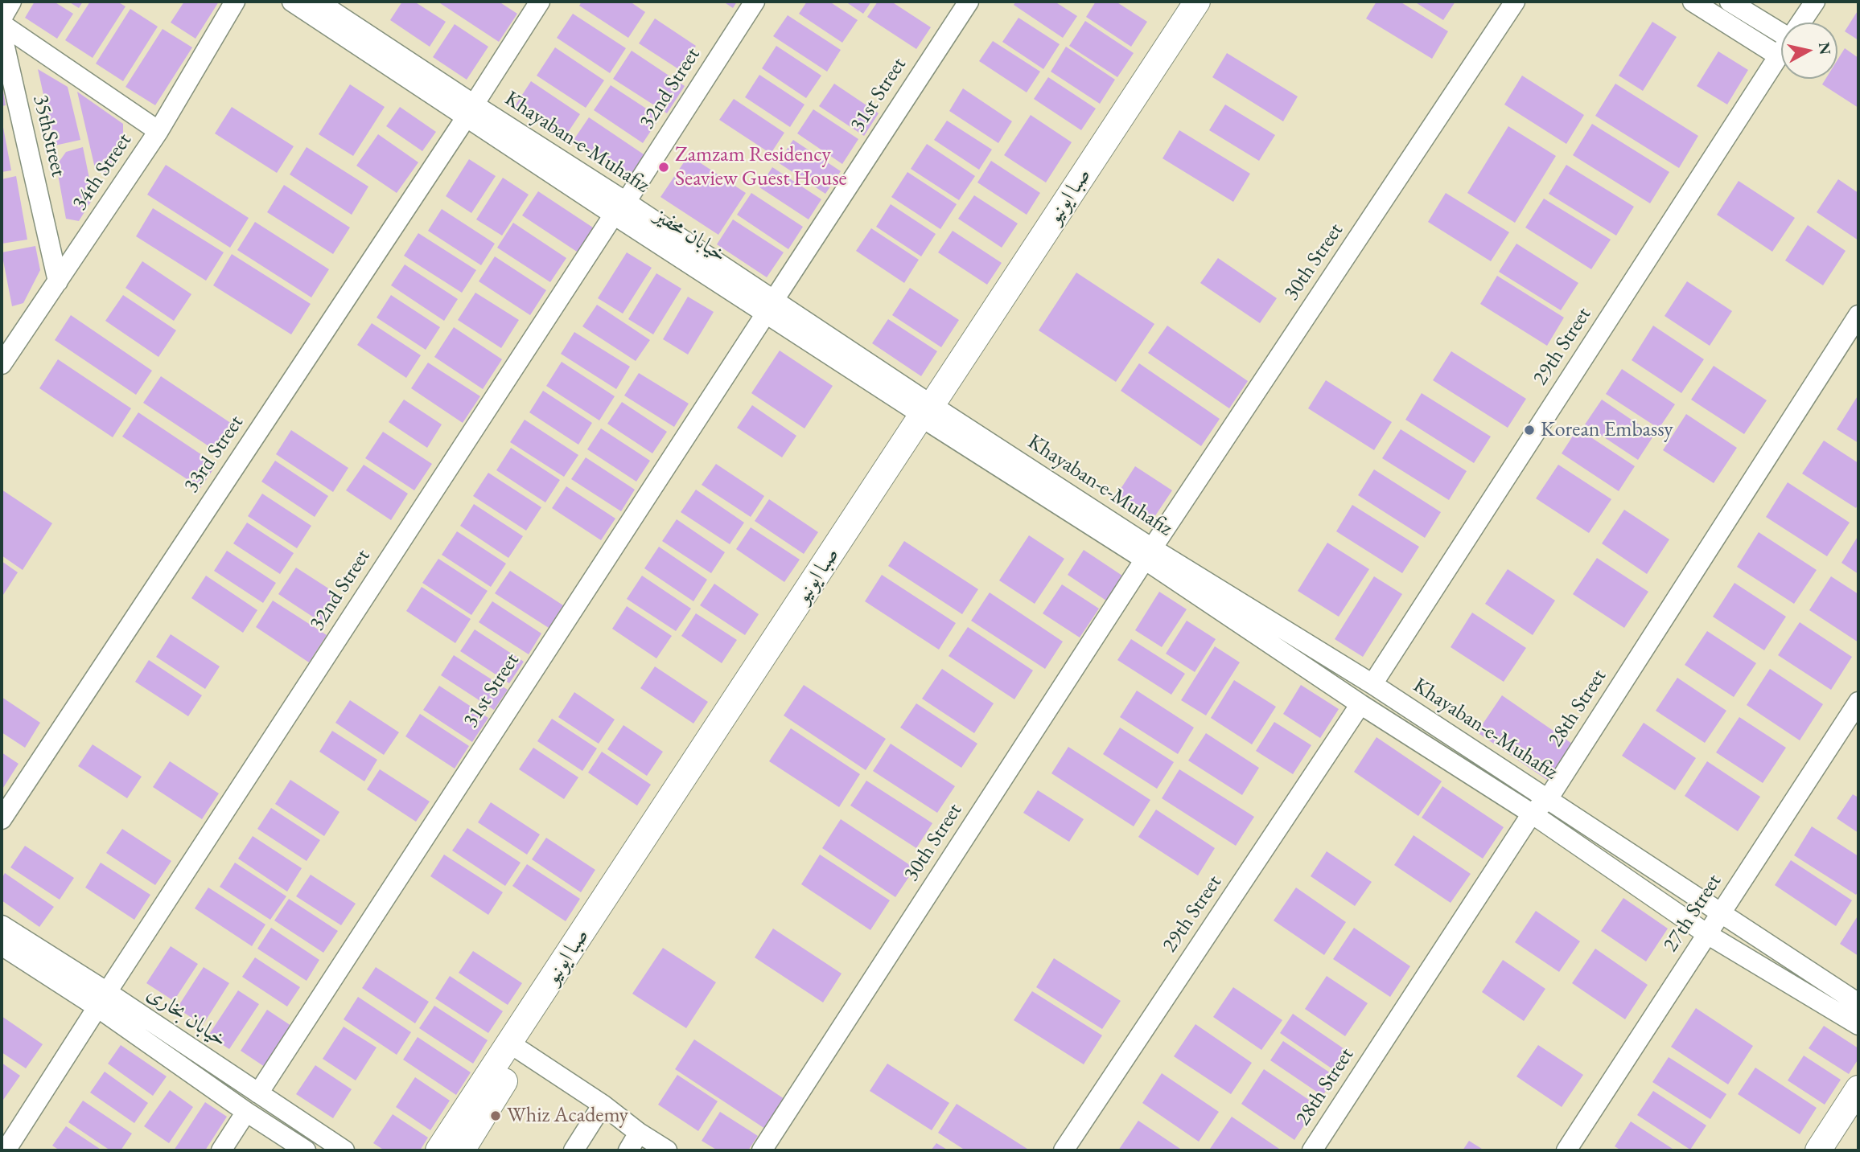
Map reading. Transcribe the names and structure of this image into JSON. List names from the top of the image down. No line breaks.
{"streets":{"main road":["صبا ایونیو"],"street":["32nd Street","31st Street","35thStreet","Khayaban-e-Muhafiz","34th Street","30th Street","29th Street","33rd Street","28th Street","27th Street","خیابان بخاری"]},"crossings":[["32nd Street","Khayaban-e-Muhafiz"],["32nd Street","خیابان بخاری"],["31st Street","Khayaban-e-Muhafiz"],["31st Street","خیابان بخاری"],["35thStreet","34th Street"],["Khayaban-e-Muhafiz","صبا ایونیو"],["Khayaban-e-Muhafiz","30th Street"],["Khayaban-e-Muhafiz","29th Street"],["Khayaban-e-Muhafiz","33rd Street"],["Khayaban-e-Muhafiz","28th Street"],["Khayaban-e-Muhafiz","27th Street"]],"places":["Zamzam Residency Seaview Guest House","Korean Embassy","Whiz Academy"],"north":"right"}
